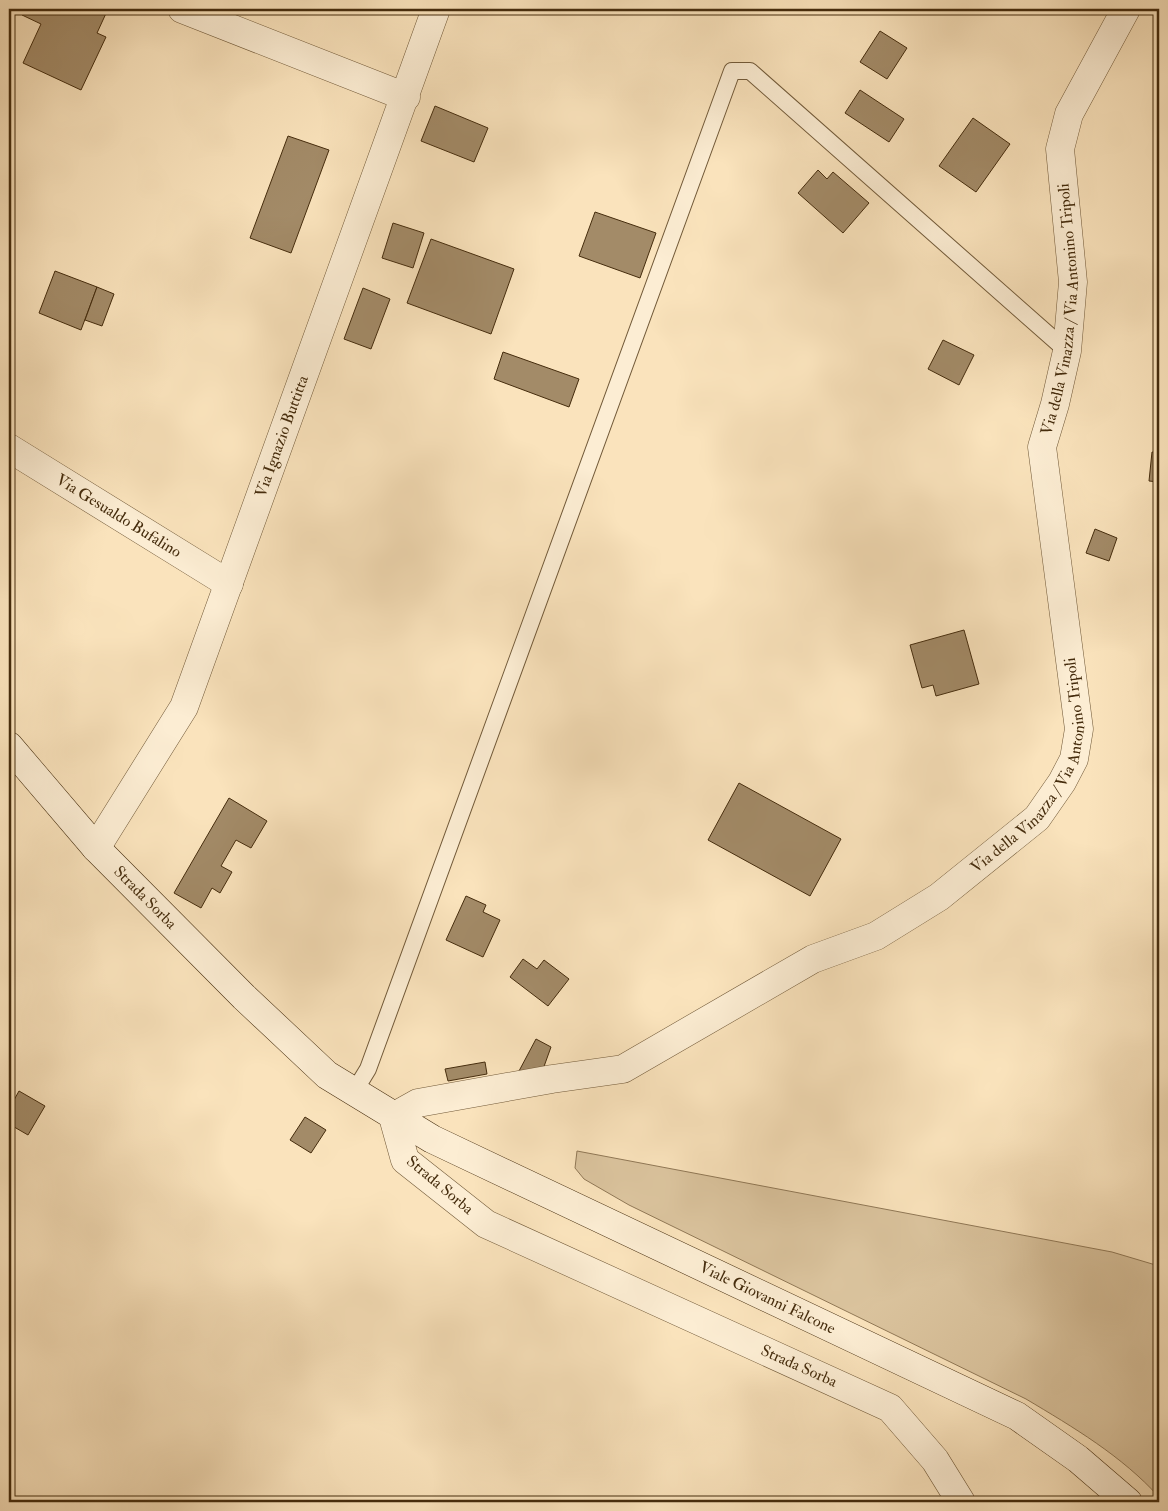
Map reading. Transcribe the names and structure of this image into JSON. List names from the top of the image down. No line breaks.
{"streets":{"street":["Via della Vinazza / Via Antonino Tripoli","Via Ignazio Buttitta","Via Gesualdo Bufalino","Strada Sorba","Viale Giovanni Falcone"]},"crossings":[["Via della Vinazza / Via Antonino Tripoli","Strada Sorba"],["Via della Vinazza / Via Antonino Tripoli","Viale Giovanni Falcone"],["Via Ignazio Buttitta","Via Gesualdo Bufalino"],["Via Ignazio Buttitta","Strada Sorba"],["Strada Sorba","Viale Giovanni Falcone"]]}
